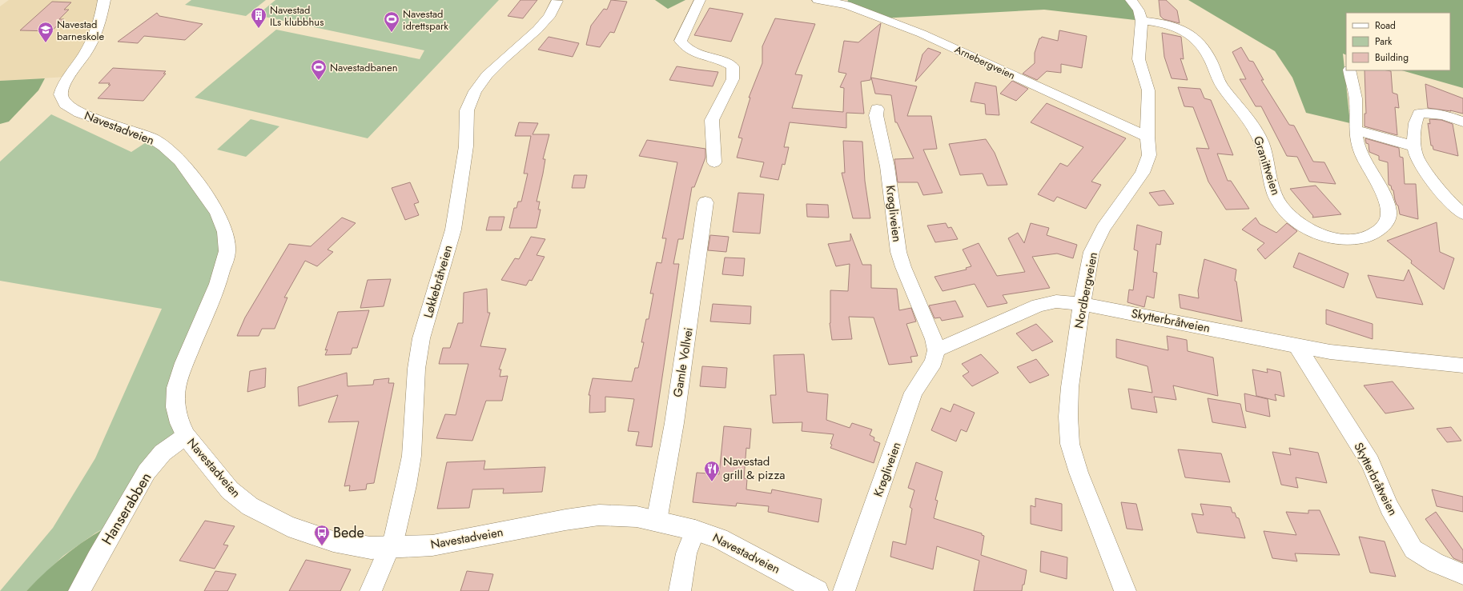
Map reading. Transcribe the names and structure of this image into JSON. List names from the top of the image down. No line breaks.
{"streets":{"street":["Arnebergveien","Navestadveien","Granittveien","Krøgliveien","Løkkebråtveien","Nordbergveien","Skytterbråtveien","Gamle Vollvei","Hanserabben"]},"crossings":[["Arnebergveien","Nordbergveien"],["Navestadveien","Løkkebråtveien"],["Navestadveien","Gamle Vollvei"],["Navestadveien","Hanserabben"],["Granittveien","Nordbergveien"],["Nordbergveien","Skytterbråtveien"]],"places":{"building":["Navestad ILs klubbhus"],"sports":["Navestad idrettspark","Navestadbanen"],"school or university":["Navestad barneskole"],"restaurant":["Navestad grill & pizza"],"bus stop":["Bede"]},"legend":["Road","Park","Building"]}
